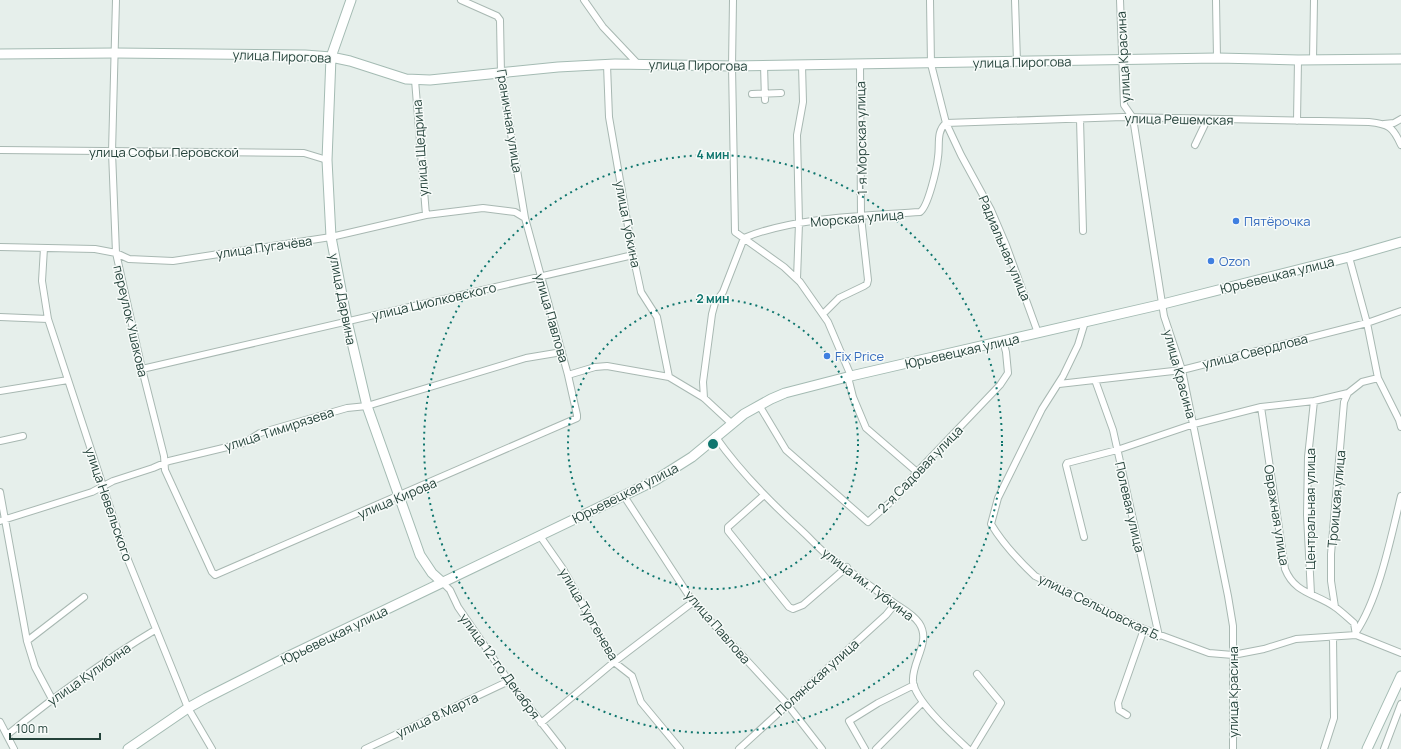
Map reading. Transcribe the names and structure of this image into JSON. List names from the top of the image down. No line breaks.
{"streets":{"street":["улица Пирогова","улица Красина","улица Решемская","Граничная улица","1-я Морская улица","улица Щедрина","улица Софьи Перовской","Морская улица","улица Губкина","улица Пугачёва","Радиальная улица","Юрьевецкая улица","улица Дарвина","улица Циолковского","улица Павлова","переулок Ушакова","улица Свердлова","улица Тимирязева","2-я Садовая улица","улица Кирова","Троицкая улица","улица Невельского","Полевая улица","Центральная улица","Овражная улица","улица им. Губкина","улица Сельцовская Б.","улица Тургенева","улица 12-го Декабря","улица Кулибина","Полянская улица","улица 8 Марта"]},"crossings":[["улица Пирогова","улица Красина"],["улица Пирогова","Граничная улица"],["улица Пирогова","1-я Морская улица"],["улица Пирогова","улица Щедрина"],["улица Пирогова","улица Губкина"],["улица Пирогова","улица Дарвина"],["улица Пирогова","переулок Ушакова"],["улица Красина","улица Решемская"],["улица Красина","Юрьевецкая улица"],["улица Красина","улица Свердлова"],["улица Красина","улица Сельцовская Б."],["улица Решемская","Морская улица"],["улица Решемская","Радиальная улица"],["Граничная улица","улица Пугачёва"],["Граничная улица","улица Павлова"],["1-я Морская улица","Морская улица"],["улица Щедрина","улица Пугачёва"],["улица Софьи Перовской","улица Дарвина"],["улица Софьи Перовской","переулок Ушакова"],["Морская улица","Радиальная улица"],["улица Губкина","улица Циолковского"],["улица Пугачёва","улица Дарвина"],["улица Пугачёва","улица Павлова"],["улица Пугачёва","переулок Ушакова"],["улица Пугачёва","улица Невельского"],["Радиальная улица","Юрьевецкая улица"],["Юрьевецкая улица","улица Дарвина"],["Юрьевецкая улица","улица Павлова"],["Юрьевецкая улица","2-я Садовая улица"],["Юрьевецкая улица","улица Невельского"],["Юрьевецкая улица","улица им. Губкина"],["Юрьевецкая улица","улица Сельцовская Б."],["Юрьевецкая улица","улица Тургенева"],["Юрьевецкая улица","улица 12-го Декабря"],["улица Дарвина","улица Циолковского"],["улица Дарвина","улица Тимирязева"],["улица Дарвина","улица Кирова"],["улица Дарвина","улица 12-го Декабря"],["улица Циолковского","улица Павлова"],["улица Циолковского","переулок Ушакова"],["улица Павлова","улица Тимирязева"],["улица Павлова","улица Кирова"],["улица Павлова","Полянская улица"],["переулок Ушакова","улица Тимирязева"],["переулок Ушакова","улица Кирова"],["улица Свердлова","Полевая улица"],["улица Свердлова","улица Сельцовская Б."],["улица Тимирязева","улица Невельского"],["Троицкая улица","Овражная улица"],["улица Невельского","улица Кулибина"],["Полевая улица","улица Сельцовская Б."],["Центральная улица","Овражная улица"],["Овражная улица","улица Сельцовская Б."],["улица им. Губкина","Полянская улица"],["улица 12-го Декабря","улица 8 Марта"]],"places":["Пятёрочка","Ozon","Fix Price"],"scale_bar":"100 m","rings":["4 мин","2 мин"]}
